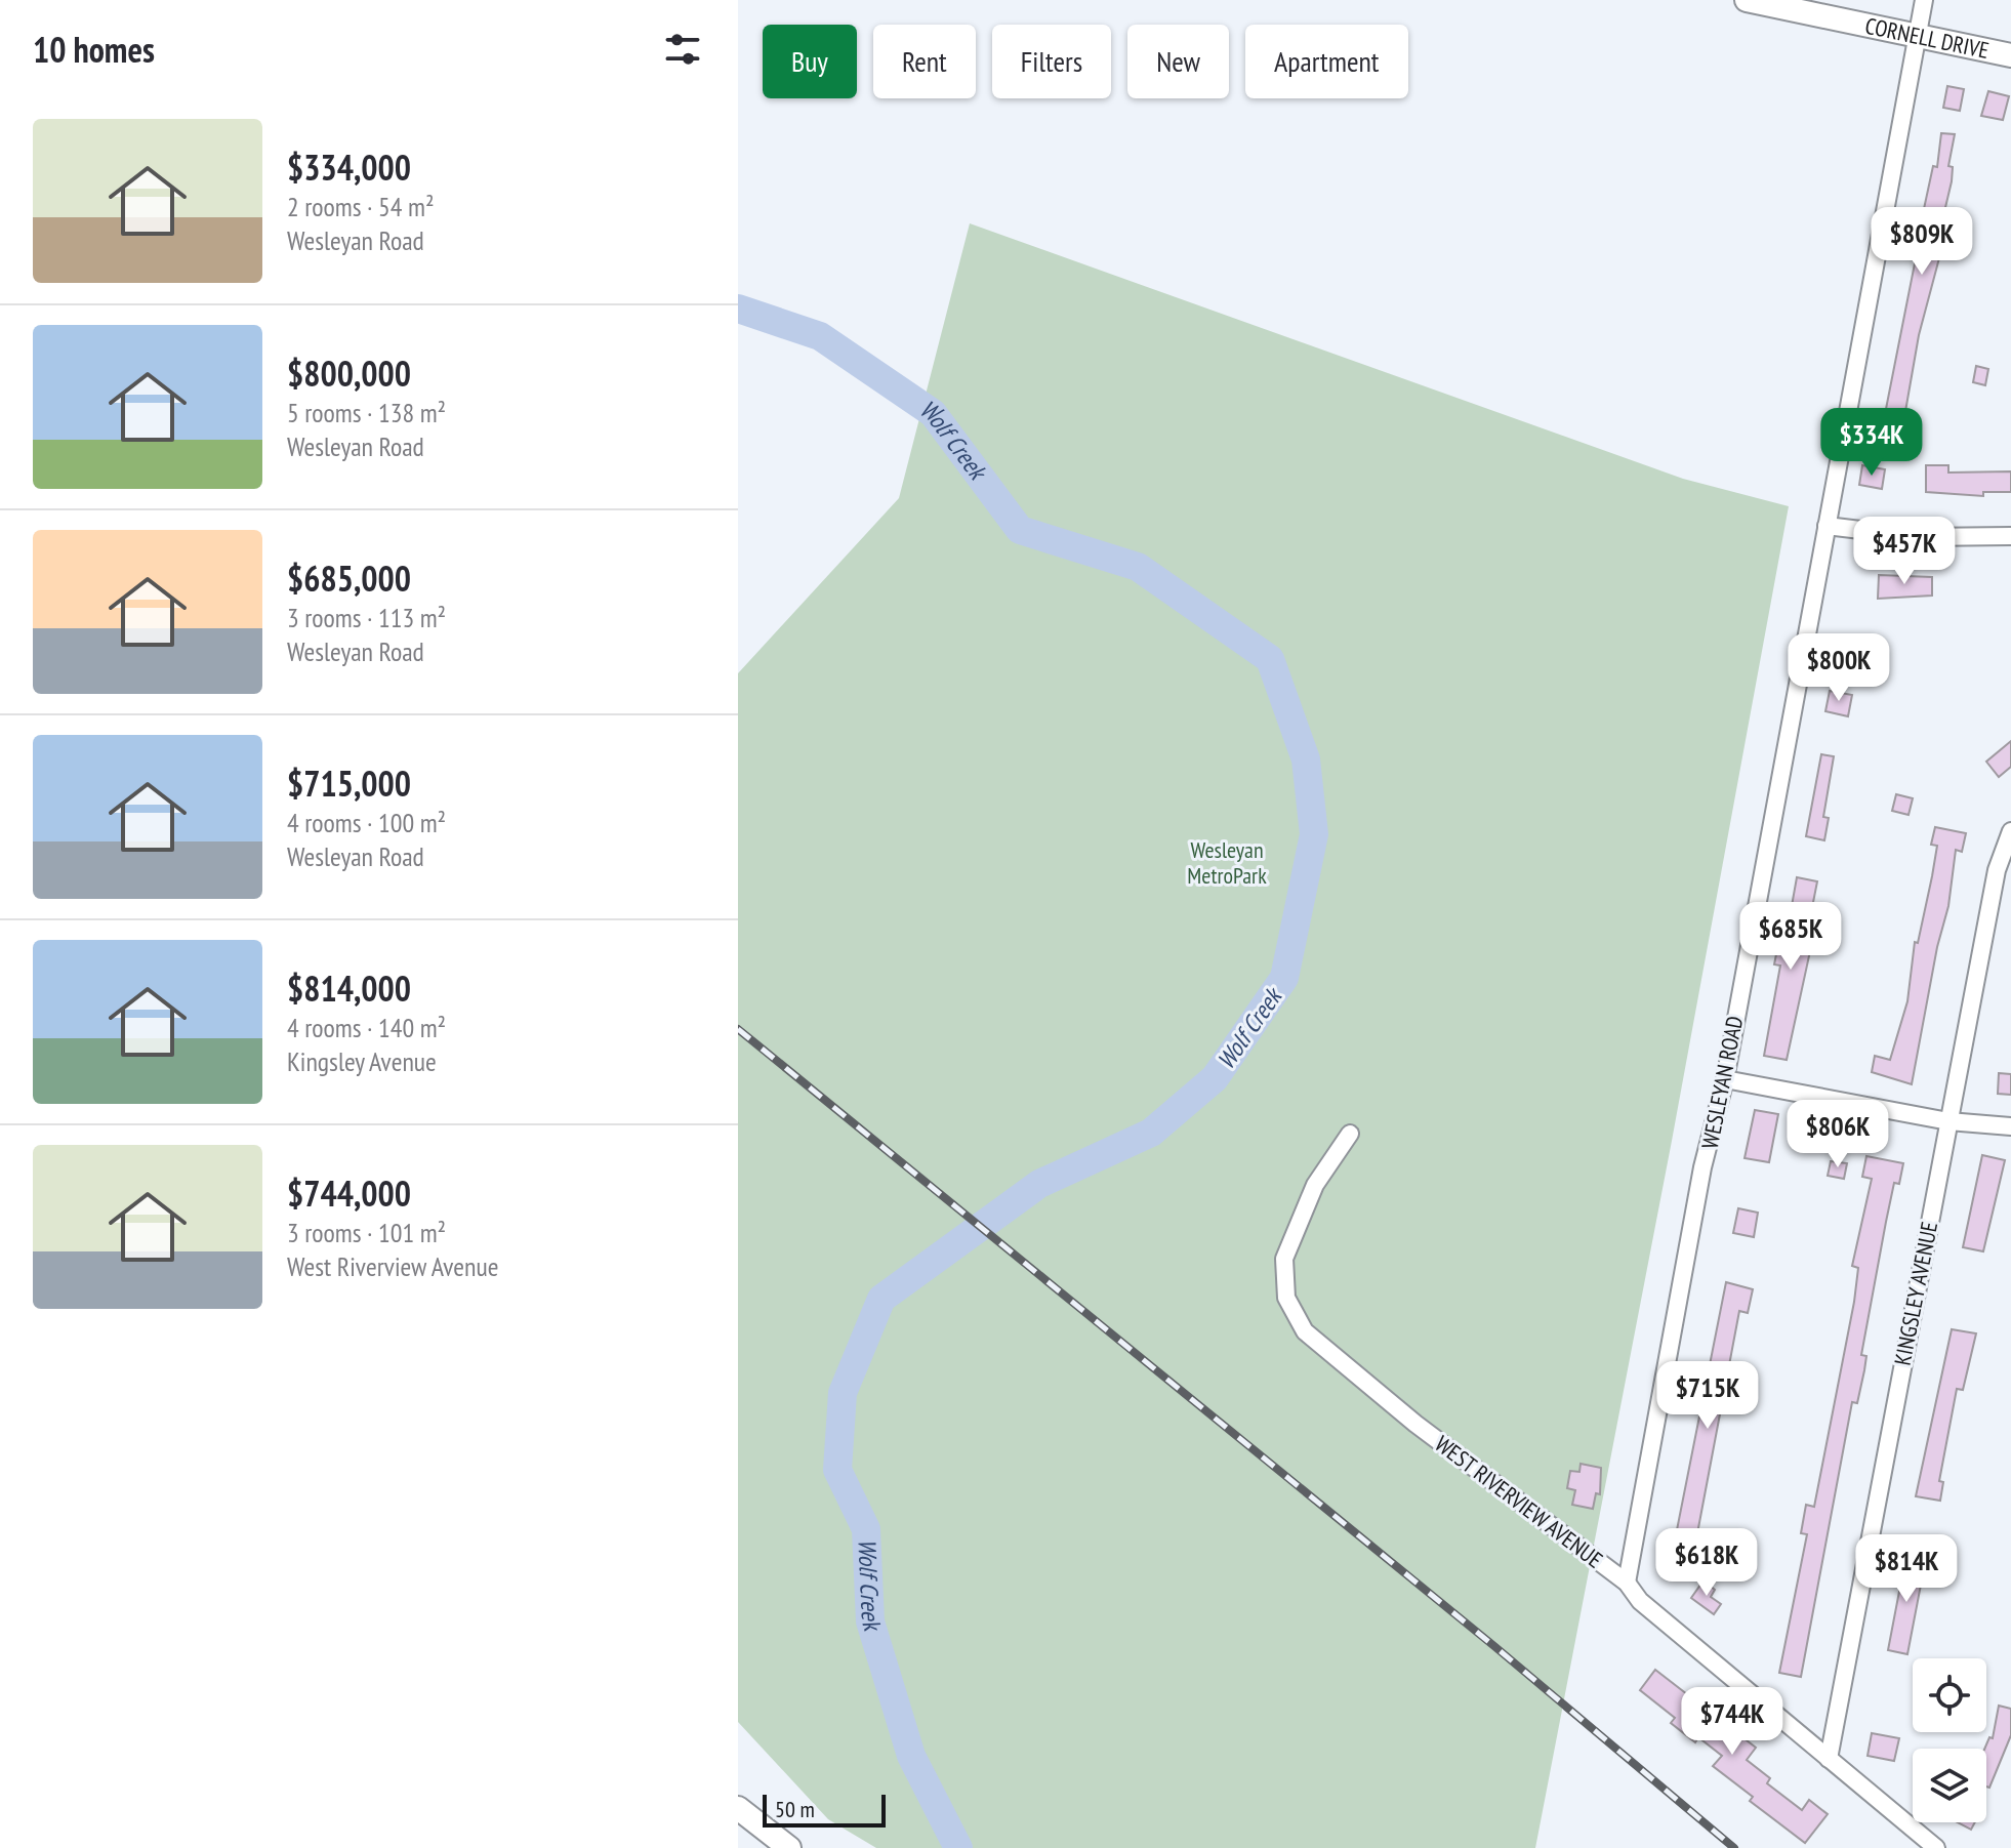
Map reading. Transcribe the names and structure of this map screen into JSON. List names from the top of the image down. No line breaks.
{"streets":{"street":["CORNELL DRIVE","WESLEYAN ROAD","KINGSLEY AVENUE","WEST RIVERVIEW AVENUE"]},"crossings":[["CORNELL DRIVE","WESLEYAN ROAD"],["WESLEYAN ROAD","WEST RIVERVIEW AVENUE"],["KINGSLEY AVENUE","WEST RIVERVIEW AVENUE"]],"water":["Wolf Creek"],"parks":["Wesleyan MetroPark"],"scale_bar":"50 m","page":{"heading":"10 homes","chip":["Buy","Rent","Filters","New","Apartment"],"list":[{"name":"$334,000","note":"2 rooms · 54 m² · Wesleyan Road"},{"name":"$800,000","note":"5 rooms · 138 m² · Wesleyan Road"},{"name":"$685,000","note":"3 rooms · 113 m² · Wesleyan Road"},{"name":"$715,000","note":"4 rooms · 100 m² · Wesleyan Road"},{"name":"$814,000","note":"4 rooms · 140 m² · Kingsley Avenue"},{"name":"$744,000","note":"3 rooms · 101 m² · West Riverview Avenue"}],"price":["$809K","$334K","$457K","$800K","$685K","$806K","$715K","$618K","$814K","$744K"],"scale":"50 m"}}
